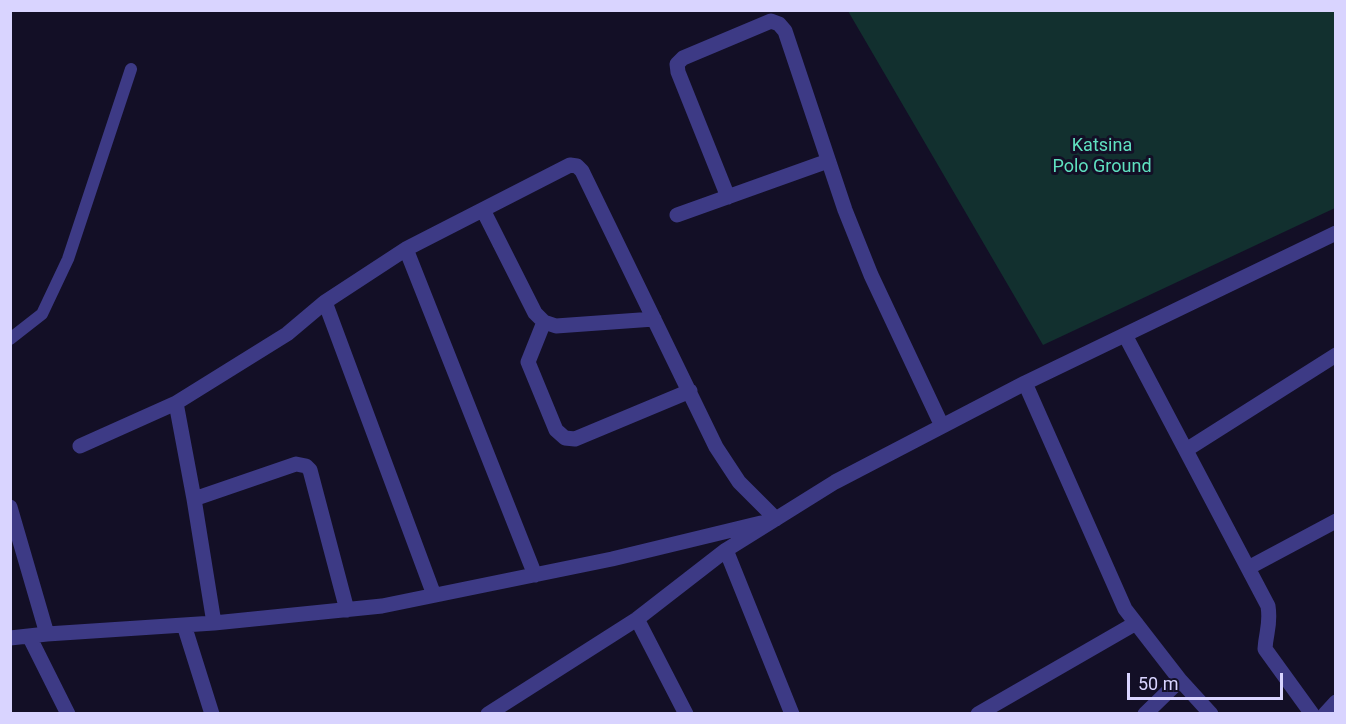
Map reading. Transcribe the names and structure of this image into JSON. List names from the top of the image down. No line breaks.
{"parks":["Katsina Polo Ground"],"scale_bar":"50 m"}
